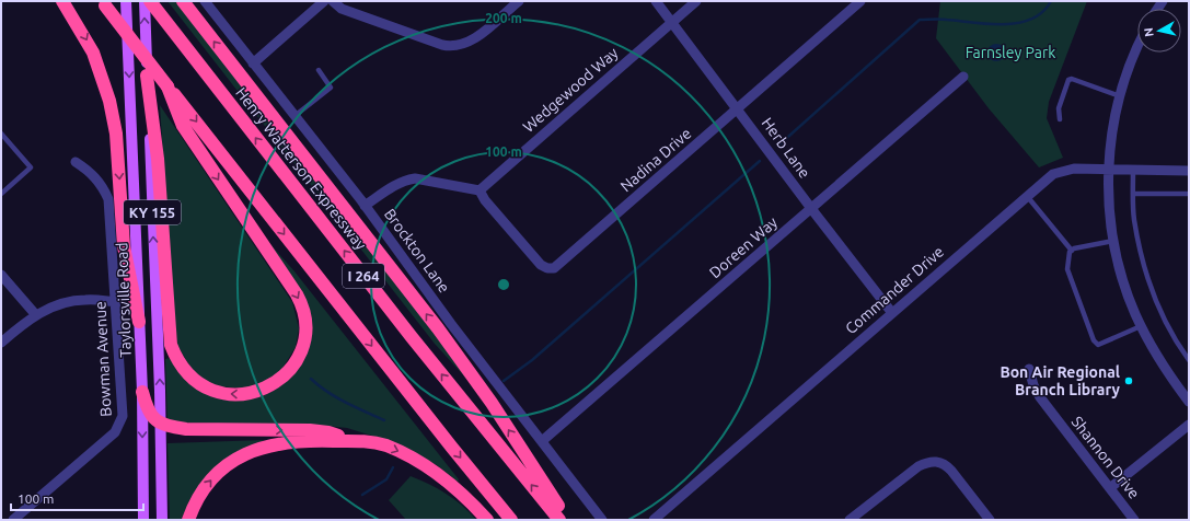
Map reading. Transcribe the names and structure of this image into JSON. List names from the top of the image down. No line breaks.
{"streets":{"highway":["Henry Watterson Expressway","I 264"],"main road":["KY 155","Taylorsville Road"],"street":["Wedgewood Way","Herb Lane","Nadina Drive","Doreen Way","Brockton Lane","Commander Drive","Bowman Avenue","Shannon Drive"]},"crossings":[["Wedgewood Way","Herb Lane"],["Wedgewood Way","Nadina Drive"],["Herb Lane","Nadina Drive"],["Herb Lane","Doreen Way"],["Herb Lane","Commander Drive"],["Doreen Way","Brockton Lane"]],"parks":["Farnsley Park"],"places":["Bon Air Regional Branch Library"],"scale_bar":"100 m","north":"left","rings":["200 m","100 m"]}
